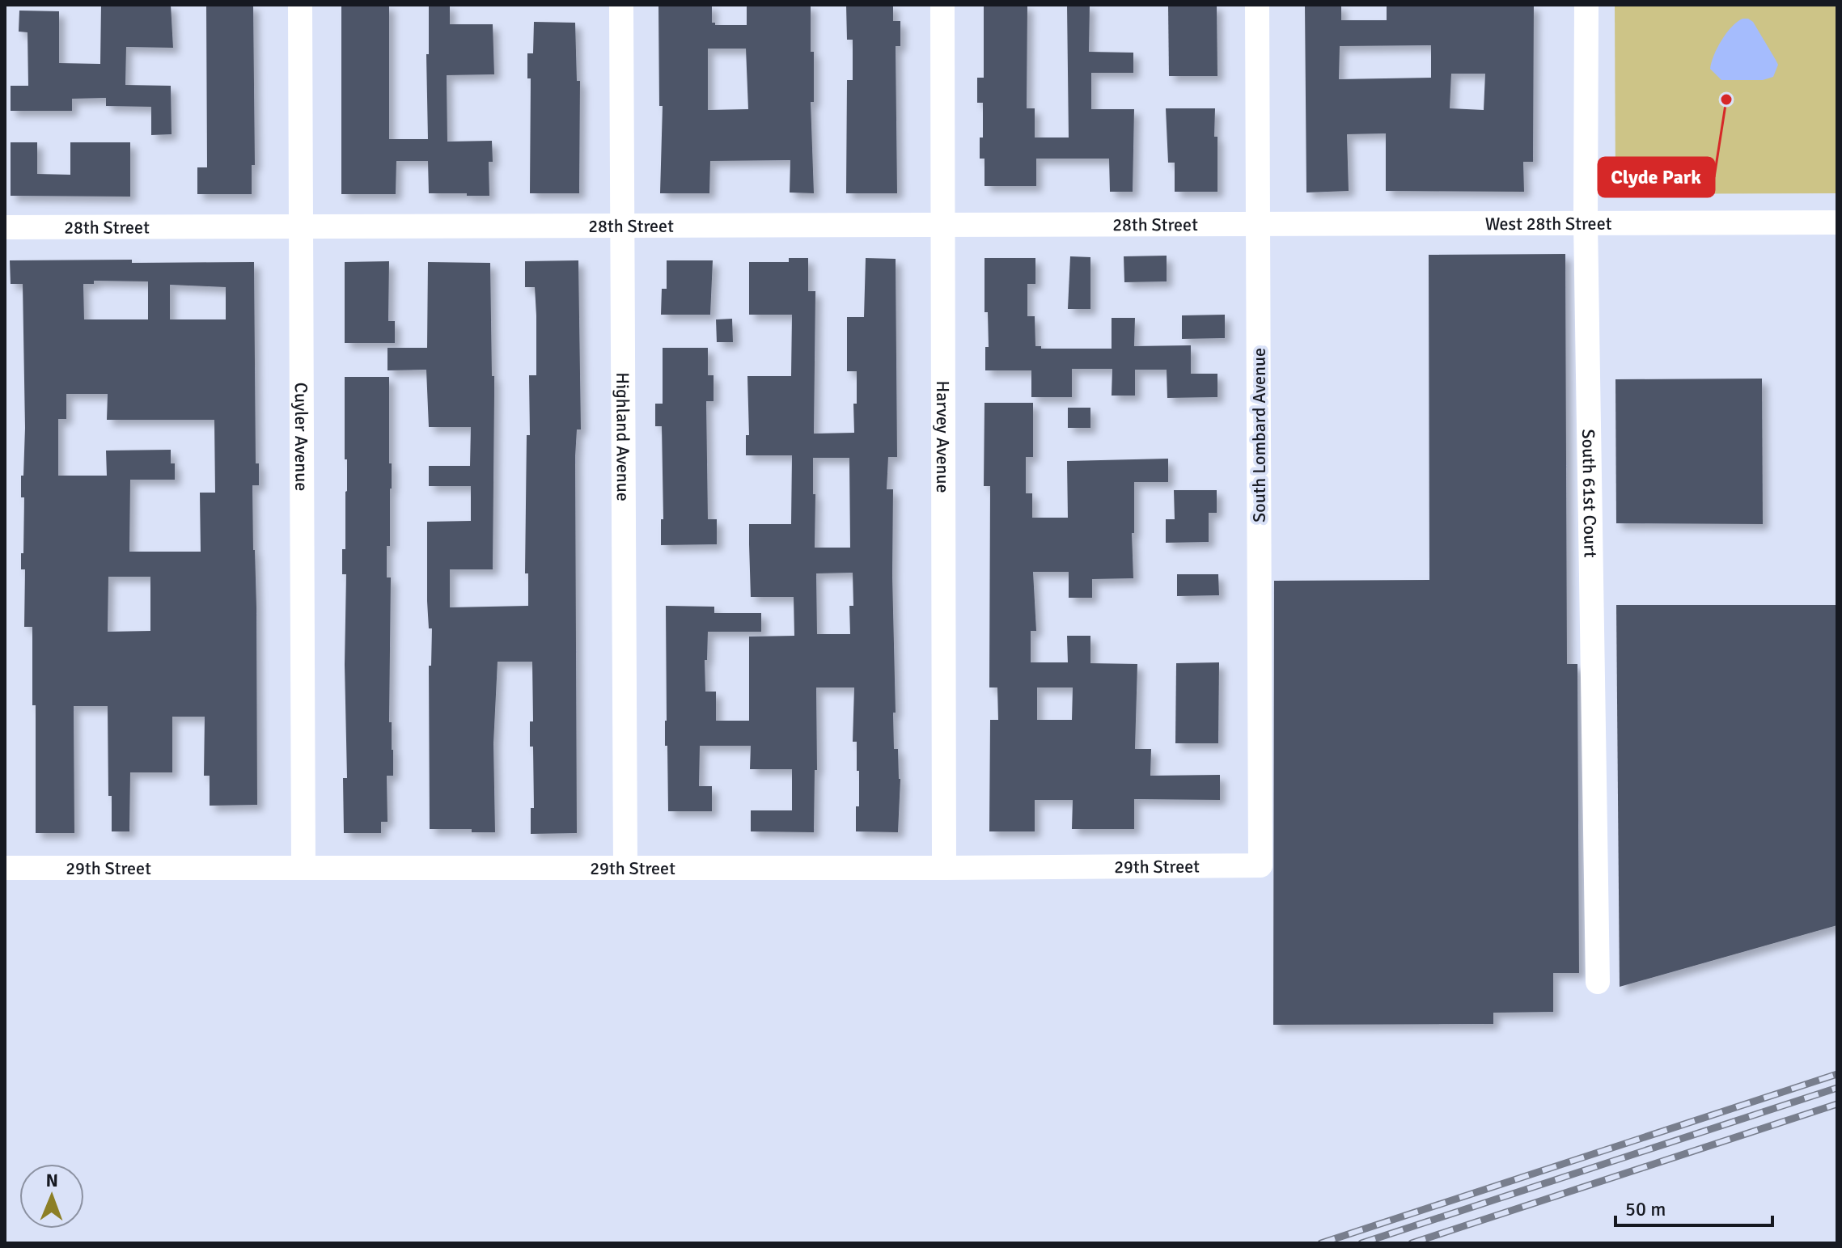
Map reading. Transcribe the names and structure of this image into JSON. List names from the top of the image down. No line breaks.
{"streets":{"street":["West 28th Street","28th Street","South Lombard Avenue","Cuyler Avenue","Highland Avenue","Harvey Avenue","South 61st Court","29th Street"]},"crossings":[["West 28th Street","28th Street"],["West 28th Street","South Lombard Avenue"],["West 28th Street","South 61st Court"],["28th Street","South Lombard Avenue"],["28th Street","Cuyler Avenue"],["28th Street","Highland Avenue"],["28th Street","Harvey Avenue"],["South Lombard Avenue","29th Street"],["Cuyler Avenue","29th Street"],["Highland Avenue","29th Street"],["Harvey Avenue","29th Street"]],"places":["Clyde Park"],"scale_bar":"50 m","north":"top"}
